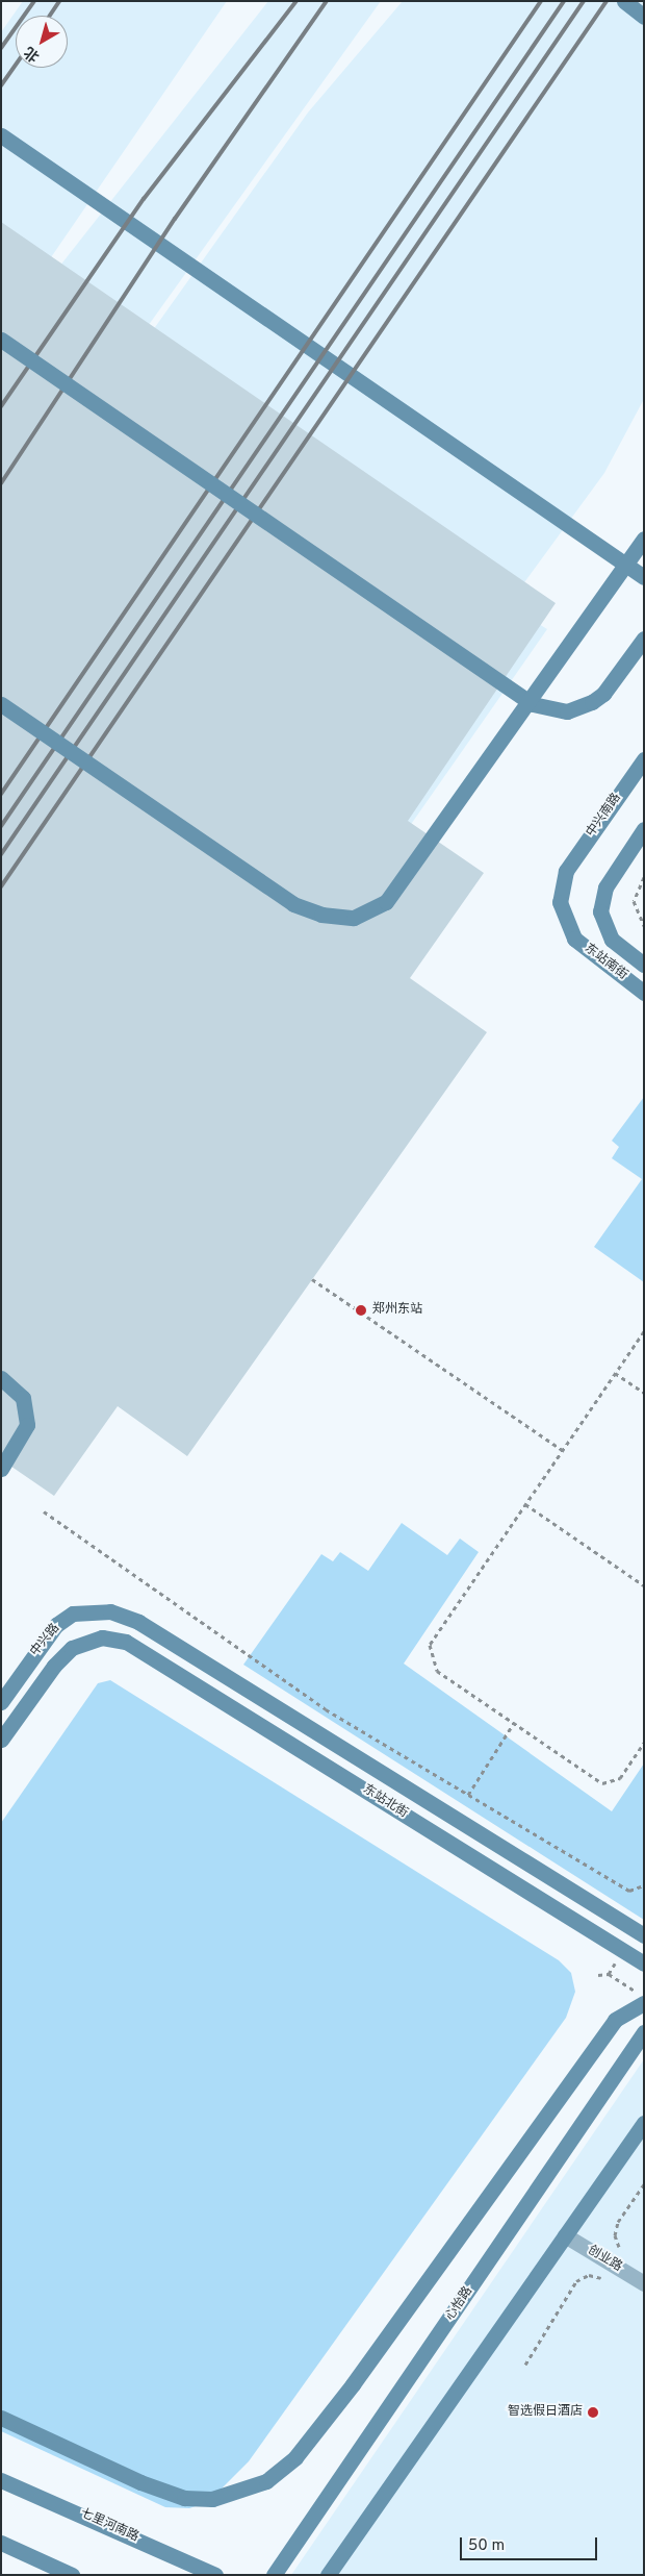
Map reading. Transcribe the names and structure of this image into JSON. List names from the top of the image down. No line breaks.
{"streets":{"street":["中兴南路","东站南街","中兴路","东站北街","创业路","心怡路","七里河南路"]},"crossings":[["中兴南路","东站南街"],["中兴路","东站北街"]],"places":["郑州东站","智选假日酒店"],"scale_bar":"50 m","north":"bottom left"}
